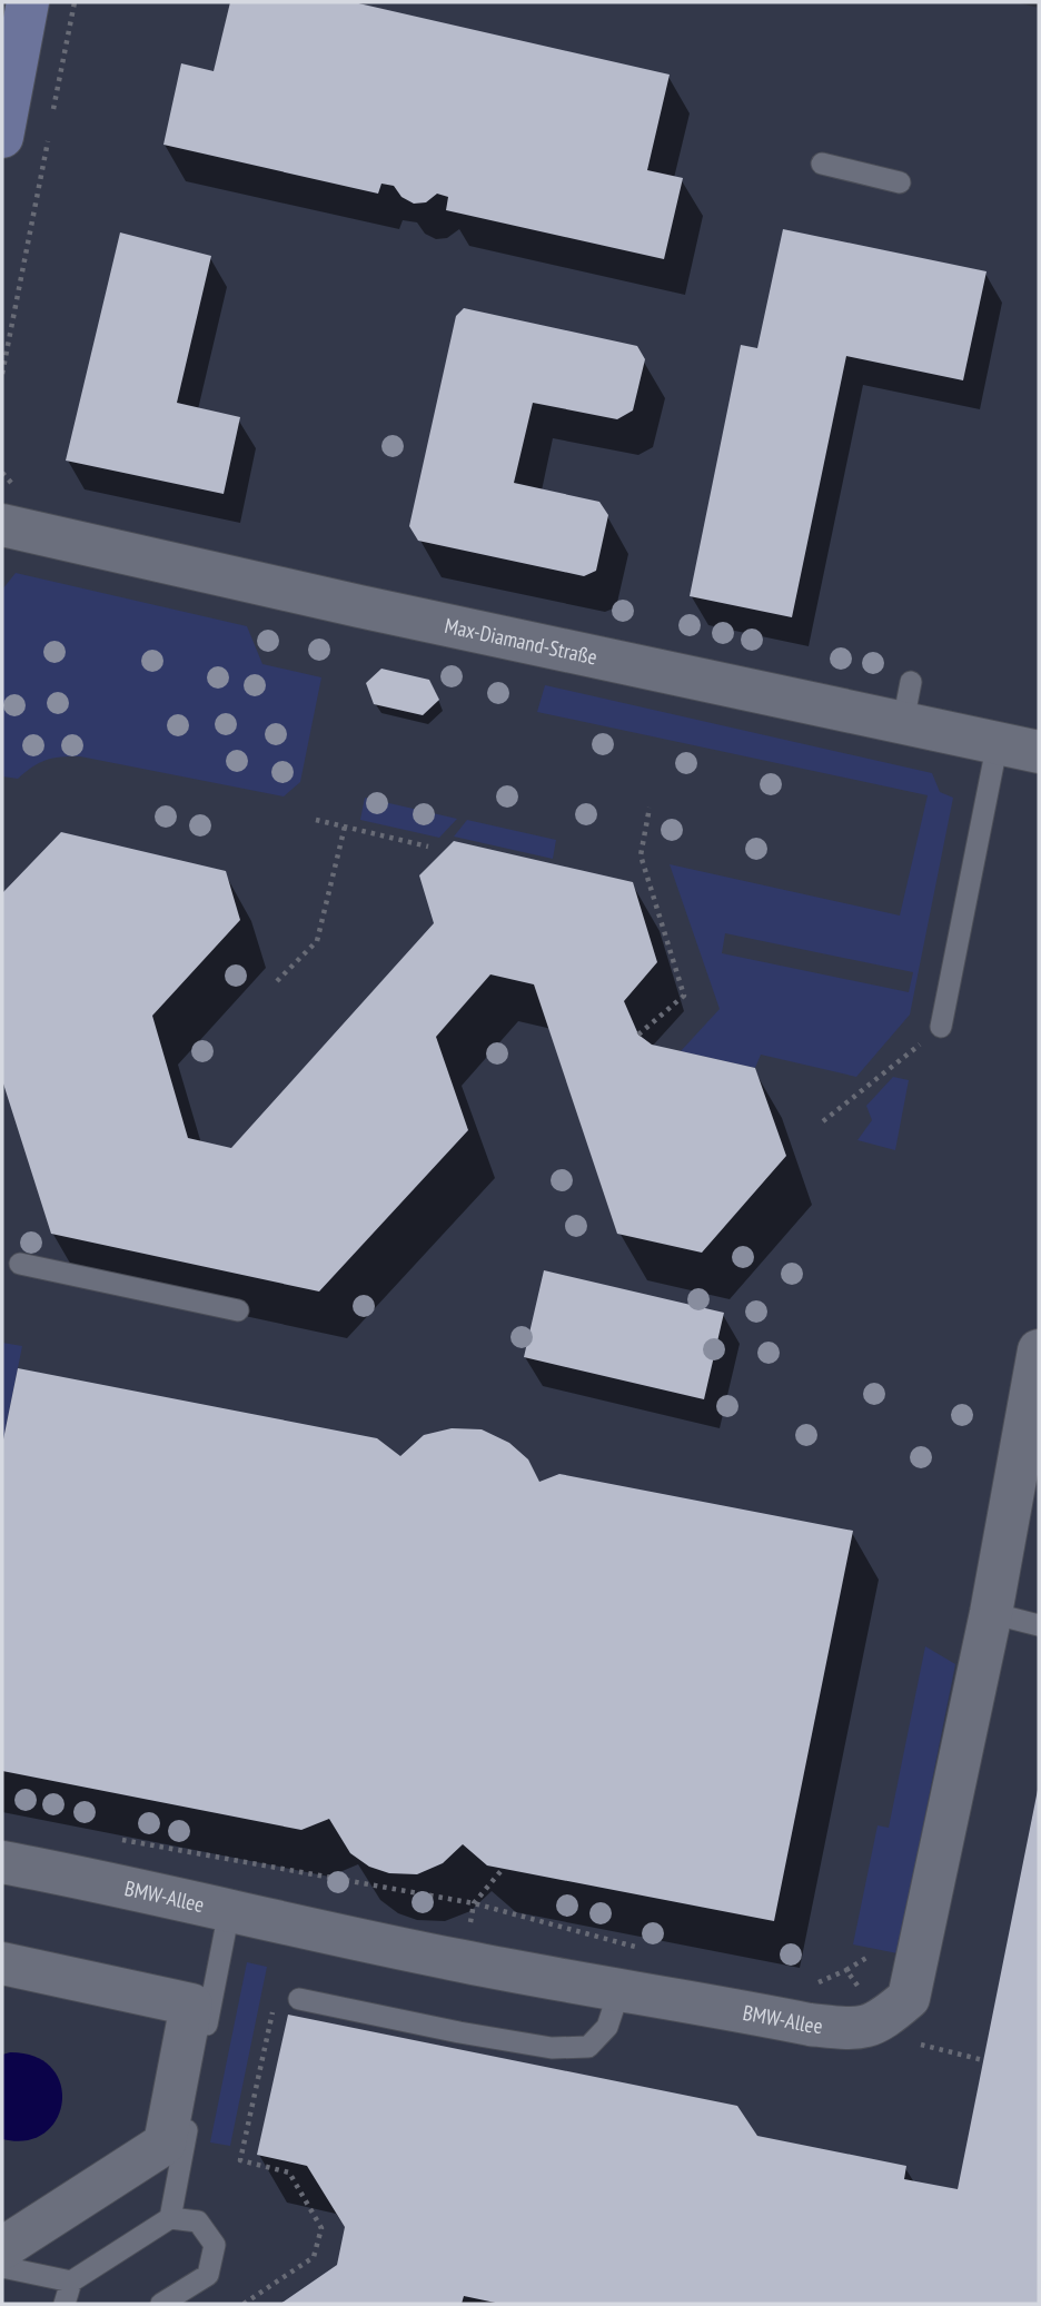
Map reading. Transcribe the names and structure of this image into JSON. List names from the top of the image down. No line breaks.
{"streets":{"street":["Max-Diamand-Straße","BMW-Allee"]}}
